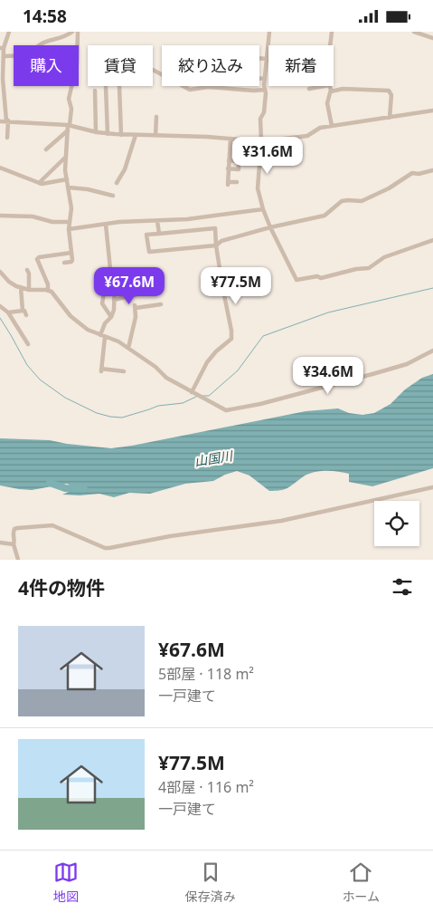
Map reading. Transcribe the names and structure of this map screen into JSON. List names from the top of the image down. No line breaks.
{"water":["山国川"],"page":{"status":"14:58","chip":["購入","賃貸","絞り込み","新着"],"price":["¥31.6M","¥67.6M","¥77.5M","¥34.6M"],"heading":"4件の物件","list":[{"name":"¥67.6M","note":"5部屋 · 118 m² · 一戸建て"},{"name":"¥77.5M","note":"4部屋 · 116 m² · 一戸建て"}],"tabs":["地図","保存済み","ホーム"]}}
